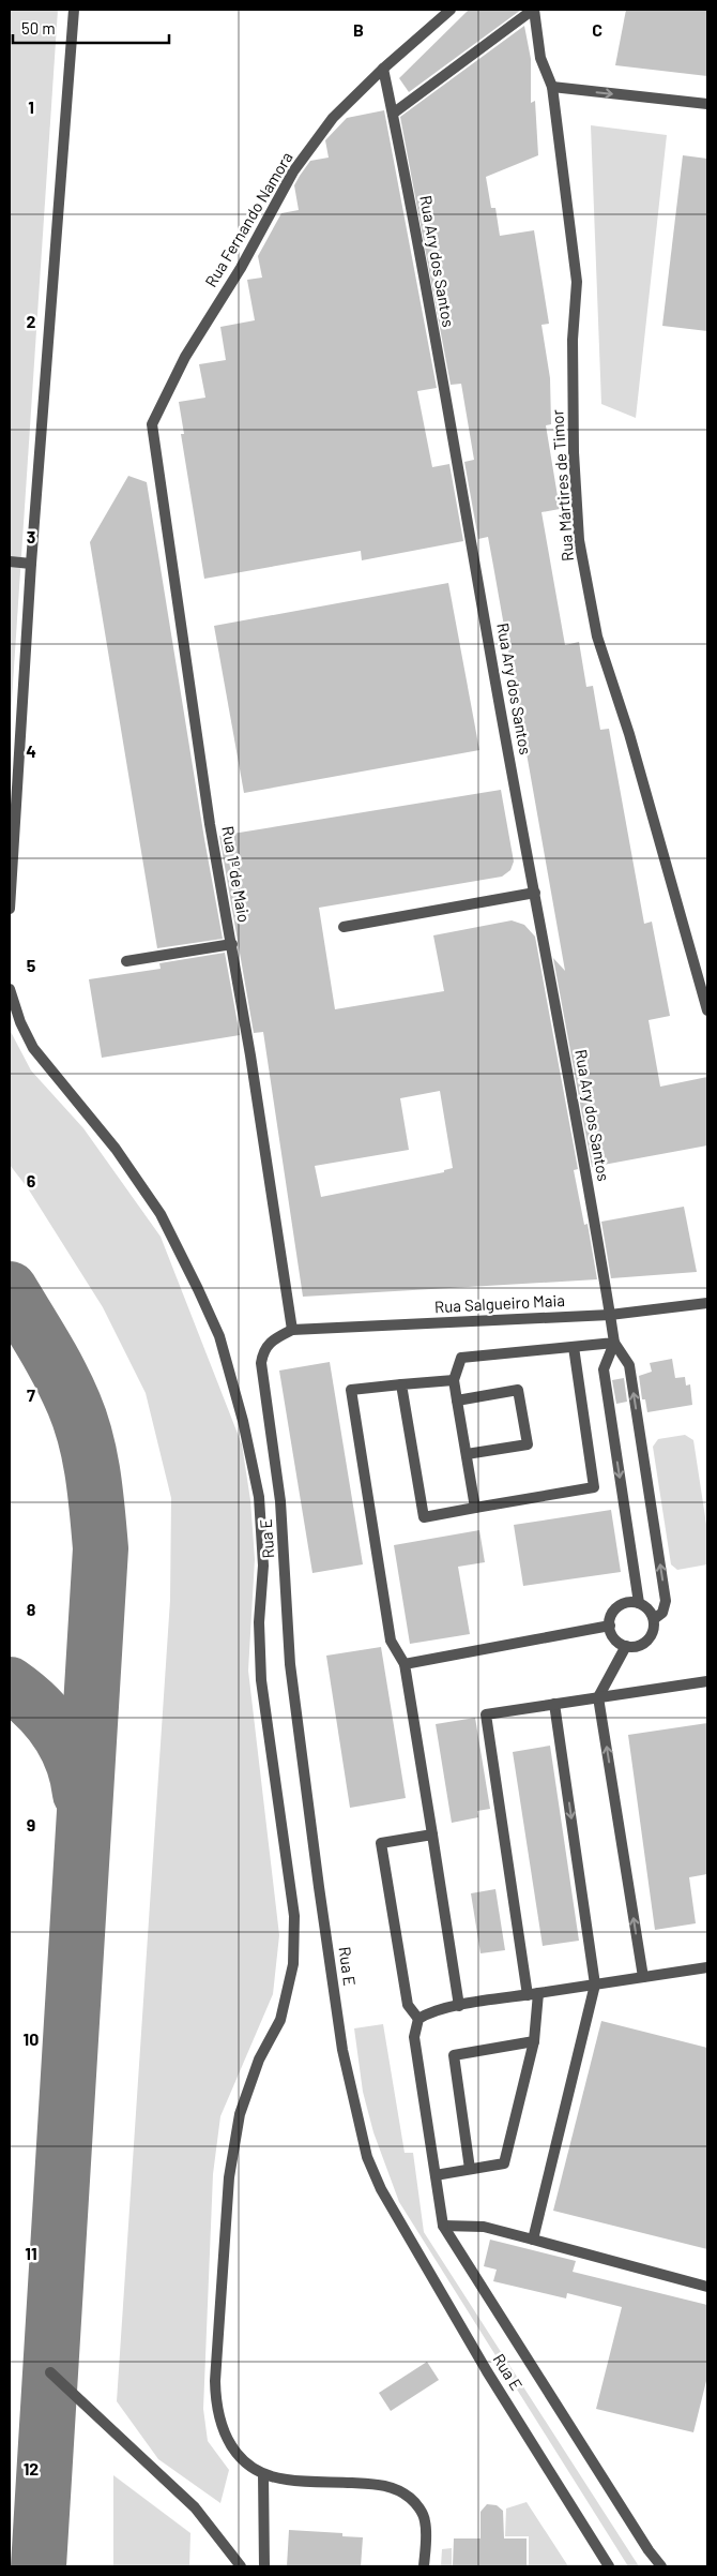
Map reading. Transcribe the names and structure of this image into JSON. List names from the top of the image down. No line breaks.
{"streets":{"street":["Rua Fernando Namora","Rua Ary dos Santos","Rua Mártires de Timor","Rua 1º de Maio","Rua Salgueiro Maia","Rua E"]},"crossings":[["Rua Fernando Namora","Rua Ary dos Santos"],["Rua Fernando Namora","Rua 1º de Maio"],["Rua Ary dos Santos","Rua Salgueiro Maia"],["Rua 1º de Maio","Rua Salgueiro Maia"],["Rua 1º de Maio","Rua E"],["Rua Salgueiro Maia","Rua E"]],"scale_bar":"50 m","grid":{"columns":["B","C"],"rows":["1","2","3","4","5","6","7","8","9","10","11","12"]}}
